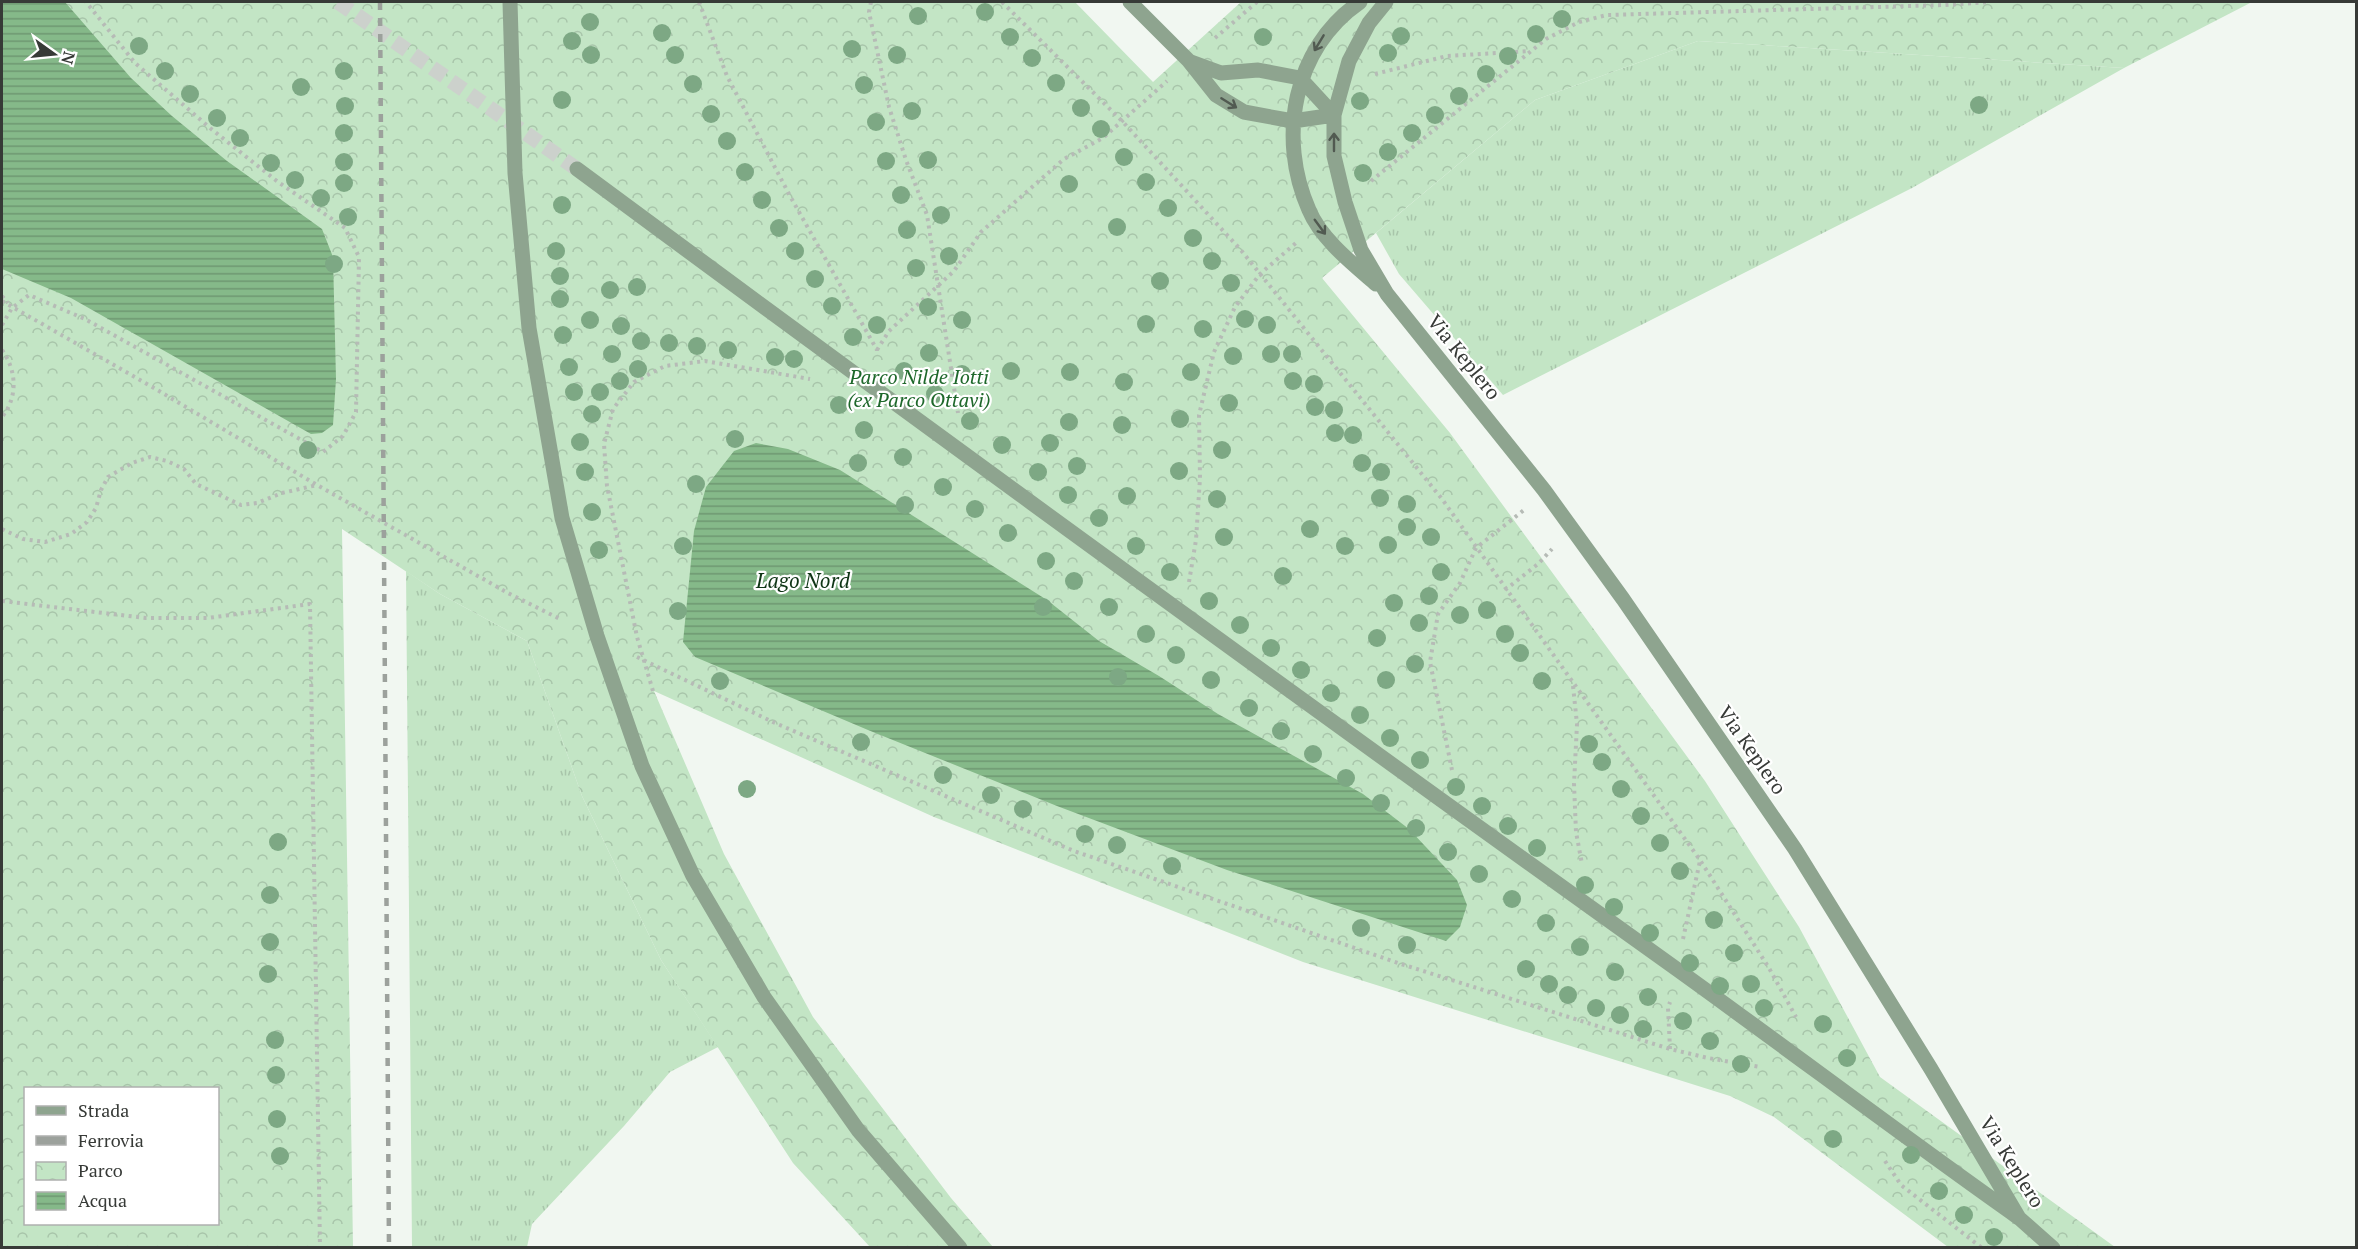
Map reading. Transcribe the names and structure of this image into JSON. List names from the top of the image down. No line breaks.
{"streets":{"street":["Via Keplero"]},"water":["Lago Nord"],"parks":["Parco Nilde Iotti (ex Parco Ottavi)"],"legend":["Strada","Ferrovia","Parco","Acqua"],"north":"right"}
